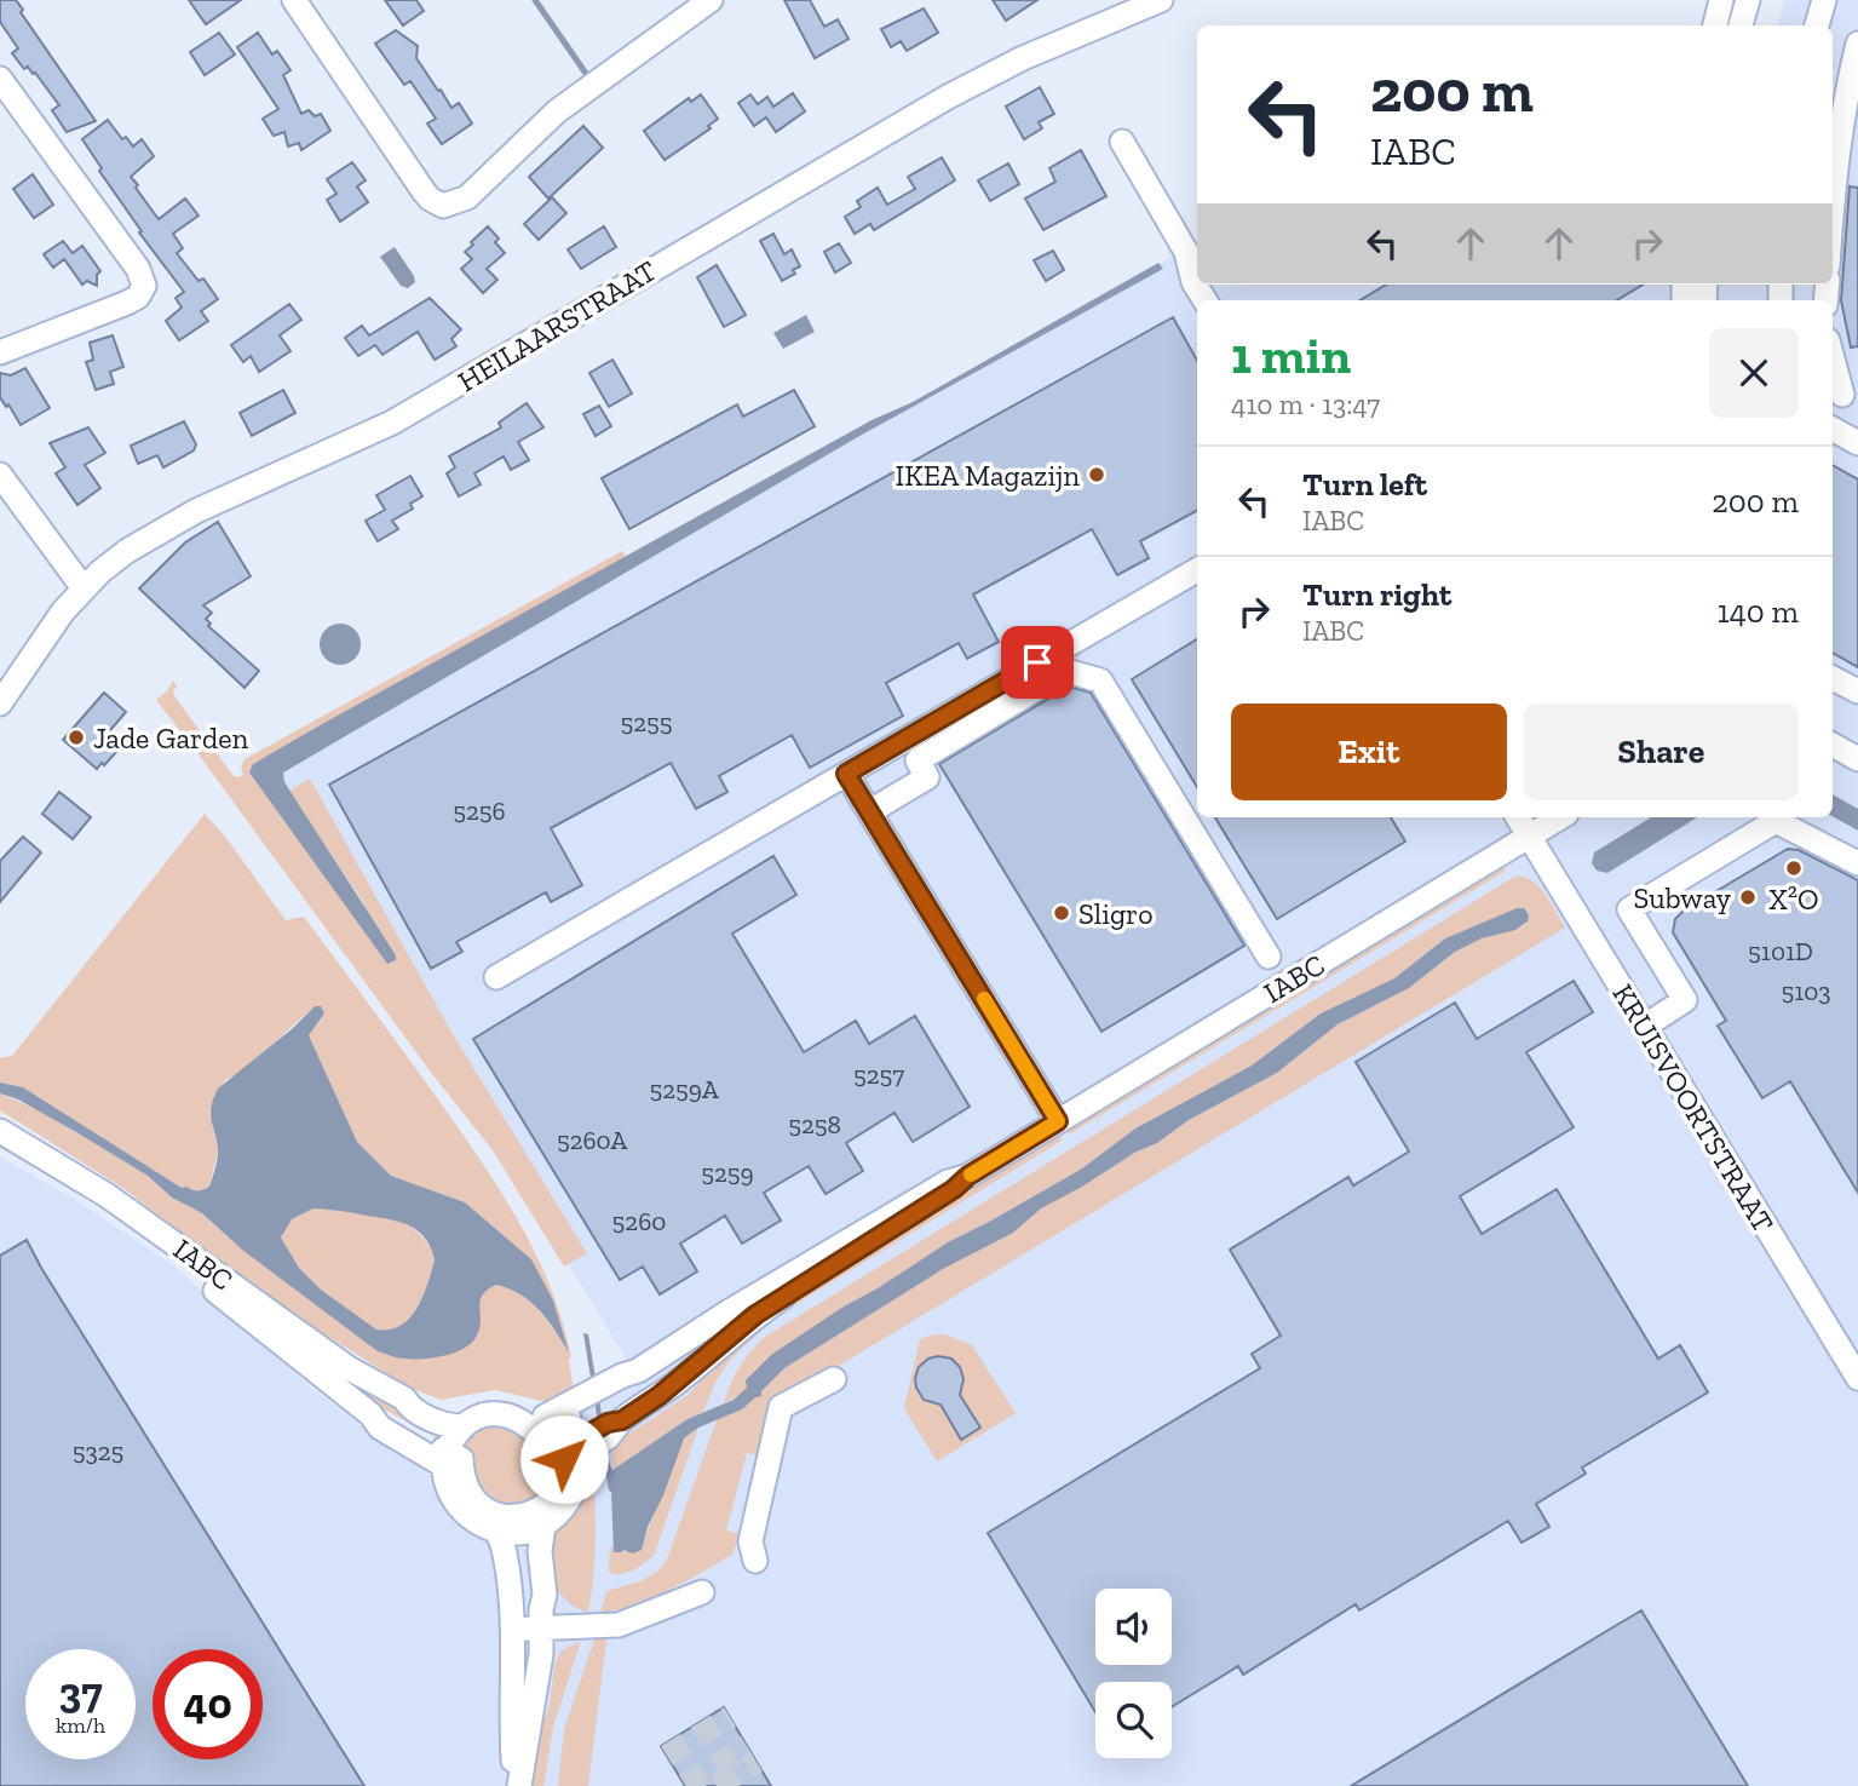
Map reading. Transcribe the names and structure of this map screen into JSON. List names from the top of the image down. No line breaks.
{"streets":{"street":["HEILAARSTRAAT","IABC","KRUISVOORTSTRAAT"]},"crossings":[["IABC","KRUISVOORTSTRAAT"]],"places":["IKEA Magazijn","Jade Garden","X²O","Subway","Sligro"],"house_numbers":["5255","5256","5101D","5103","5257","5259A","5258","5260A","5259","5260","5325"],"page":{"turn":["200 m","IABC"],"heading":["1 min","410 m · 13:47"],"list":[{"name":"Turn left","note":"IABC","value":"200 m"},{"name":"Turn right","note":"IABC","value":"140 m"}],"buttons":["Exit","Share"],"speed":"37 km/h","limit":"40"}}
